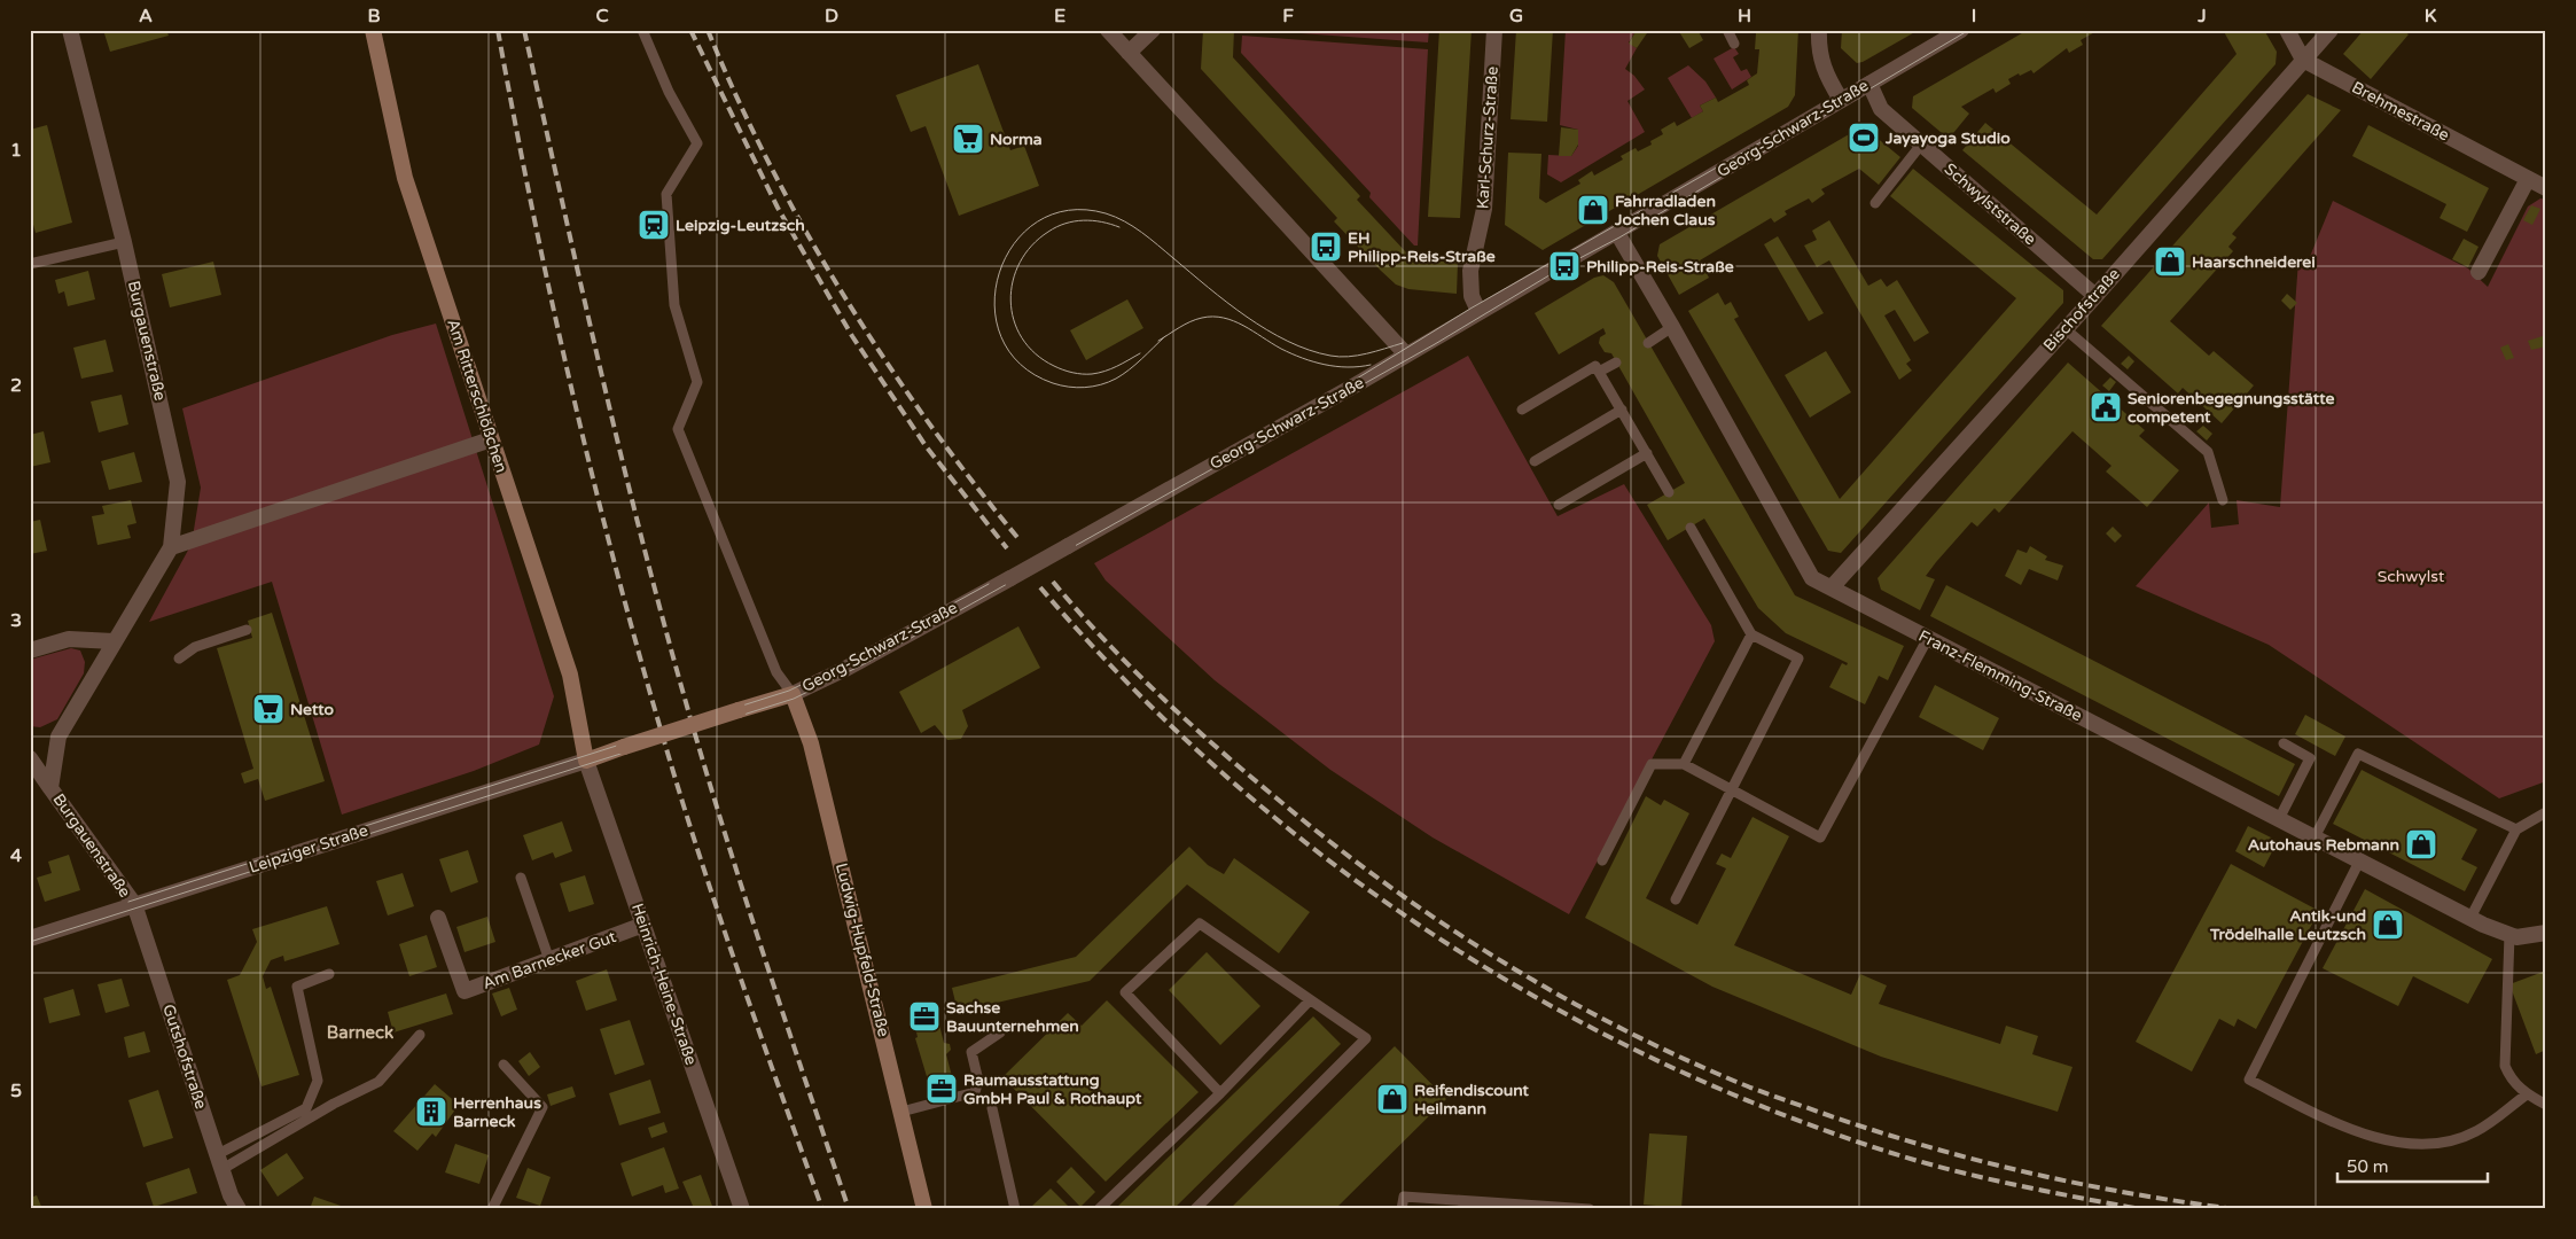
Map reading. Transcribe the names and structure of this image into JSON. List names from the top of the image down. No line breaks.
{"streets":{"main road":["Georg-Schwarz-Straße","Am Ritterschlößchen","Ludwig-Hupfeld-Straße"],"street":["Brehmestraße","Karl-Schurz-Straße","Schwylststraße","Bischofstraße","Burgauenstraße","Franz-Flemming-Straße","Leipziger Straße","Am Barnecker Gut","Heinrich-Heine-Straße","Gutshofstraße"]},"crossings":[["Brehmestraße","Bischofstraße"],["Georg-Schwarz-Straße","Karl-Schurz-Straße"],["Georg-Schwarz-Straße","Schwylststraße"],["Georg-Schwarz-Straße","Am Ritterschlößchen"],["Georg-Schwarz-Straße","Franz-Flemming-Straße"],["Georg-Schwarz-Straße","Leipziger Straße"],["Georg-Schwarz-Straße","Ludwig-Hupfeld-Straße"],["Georg-Schwarz-Straße","Heinrich-Heine-Straße"],["Schwylststraße","Bischofstraße"],["Bischofstraße","Franz-Flemming-Straße"],["Burgauenstraße","Leipziger Straße"],["Burgauenstraße","Gutshofstraße"],["Am Ritterschlößchen","Leipziger Straße"],["Am Ritterschlößchen","Heinrich-Heine-Straße"],["Leipziger Straße","Heinrich-Heine-Straße"],["Leipziger Straße","Gutshofstraße"],["Am Barnecker Gut","Heinrich-Heine-Straße"]],"districts":["Barneck"],"parks":["Schwylst"],"places":{"sports":["Jayayoga Studio"],"supermarket":["Norma","Netto"],"shop":["Fahrradladen Jochen Claus","Haarschneiderei","Autohaus Rebmann","Antik-und Trödelhalle Leutzsch","Reifendiscount Heilmann"],"station":["Leipzig-Leutzsch"],"bus stop":["EH Philipp-Reis-Straße","Philipp-Reis-Straße"],"public building":["Seniorenbegegnungsstätte competent"],"office":["Sachse Bauunternehmen","Raumausstattung GmbH Paul & Rothaupt"],"building":["Herrenhaus Barneck"]},"scale_bar":"50 m","grid":{"columns":["A","B","C","D","E","F","G","H","I","J","K"],"rows":["1","2","3","4","5"]}}
